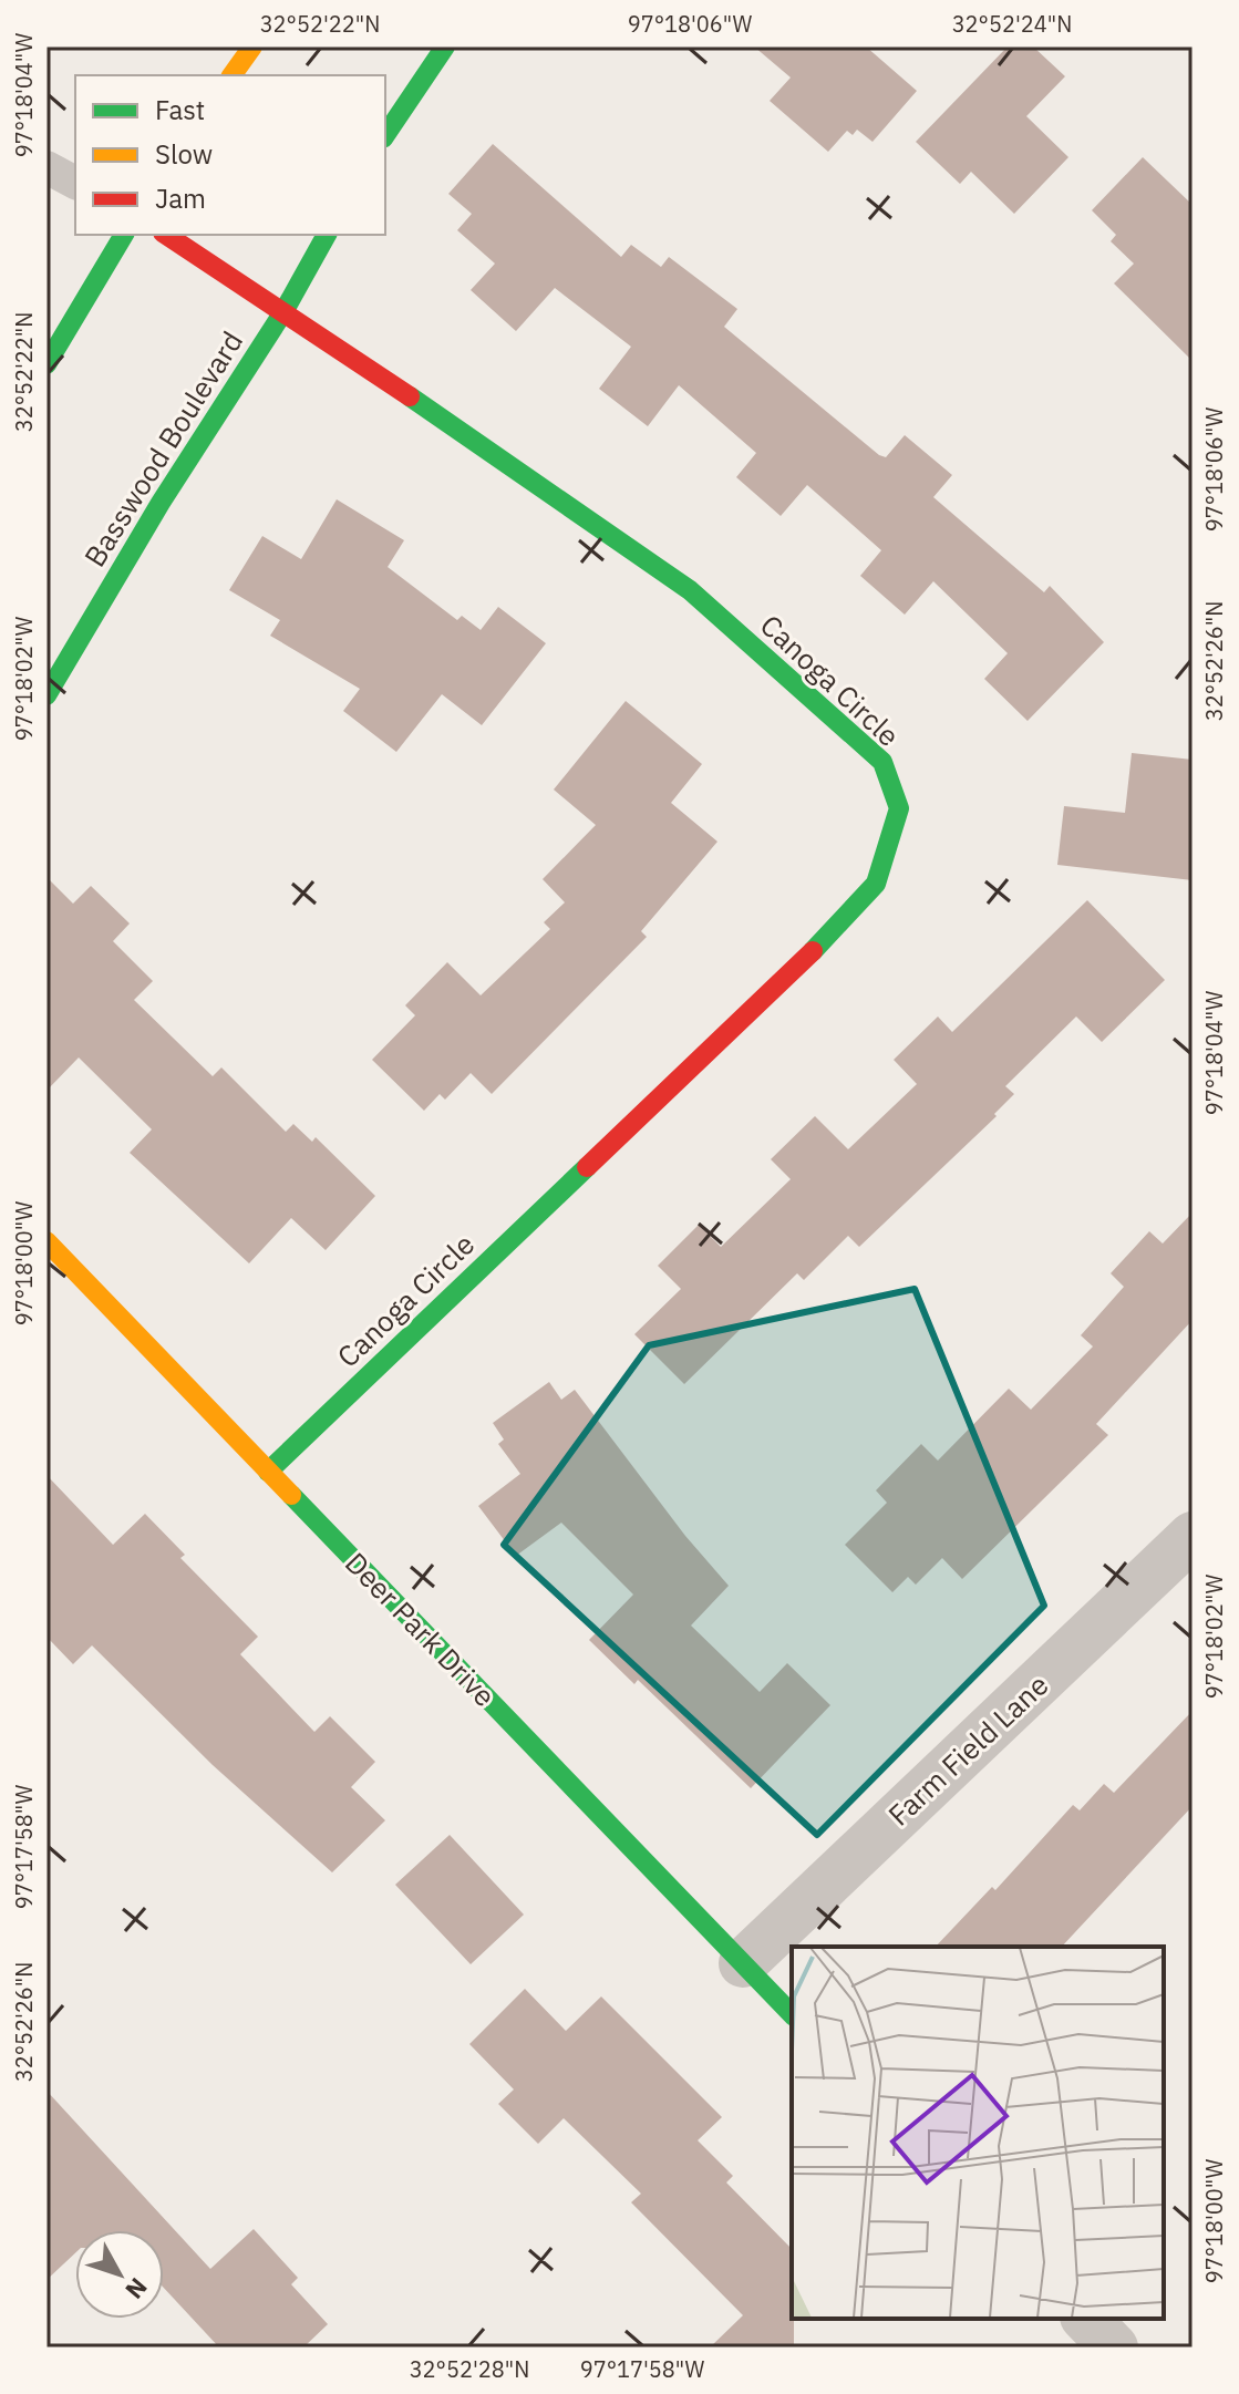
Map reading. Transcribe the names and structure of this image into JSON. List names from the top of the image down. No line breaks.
{"streets":{"street":["Basswood Boulevard","Canoga Circle","Deer Park Drive","Farm Field Lane"]},"crossings":[["Basswood Boulevard","Canoga Circle"],["Canoga Circle","Deer Park Drive"],["Deer Park Drive","Farm Field Lane"]],"legend":["Fast","Slow","Jam"],"north":"bottom right","coordinates":["32°52'22\"N","97°18'06\"W","32°52'24\"N","97°18'04\"W","32°52'26\"N","97°18'02\"W","97°18'00\"W","97°17'58\"W","32°52'28\"N"]}
